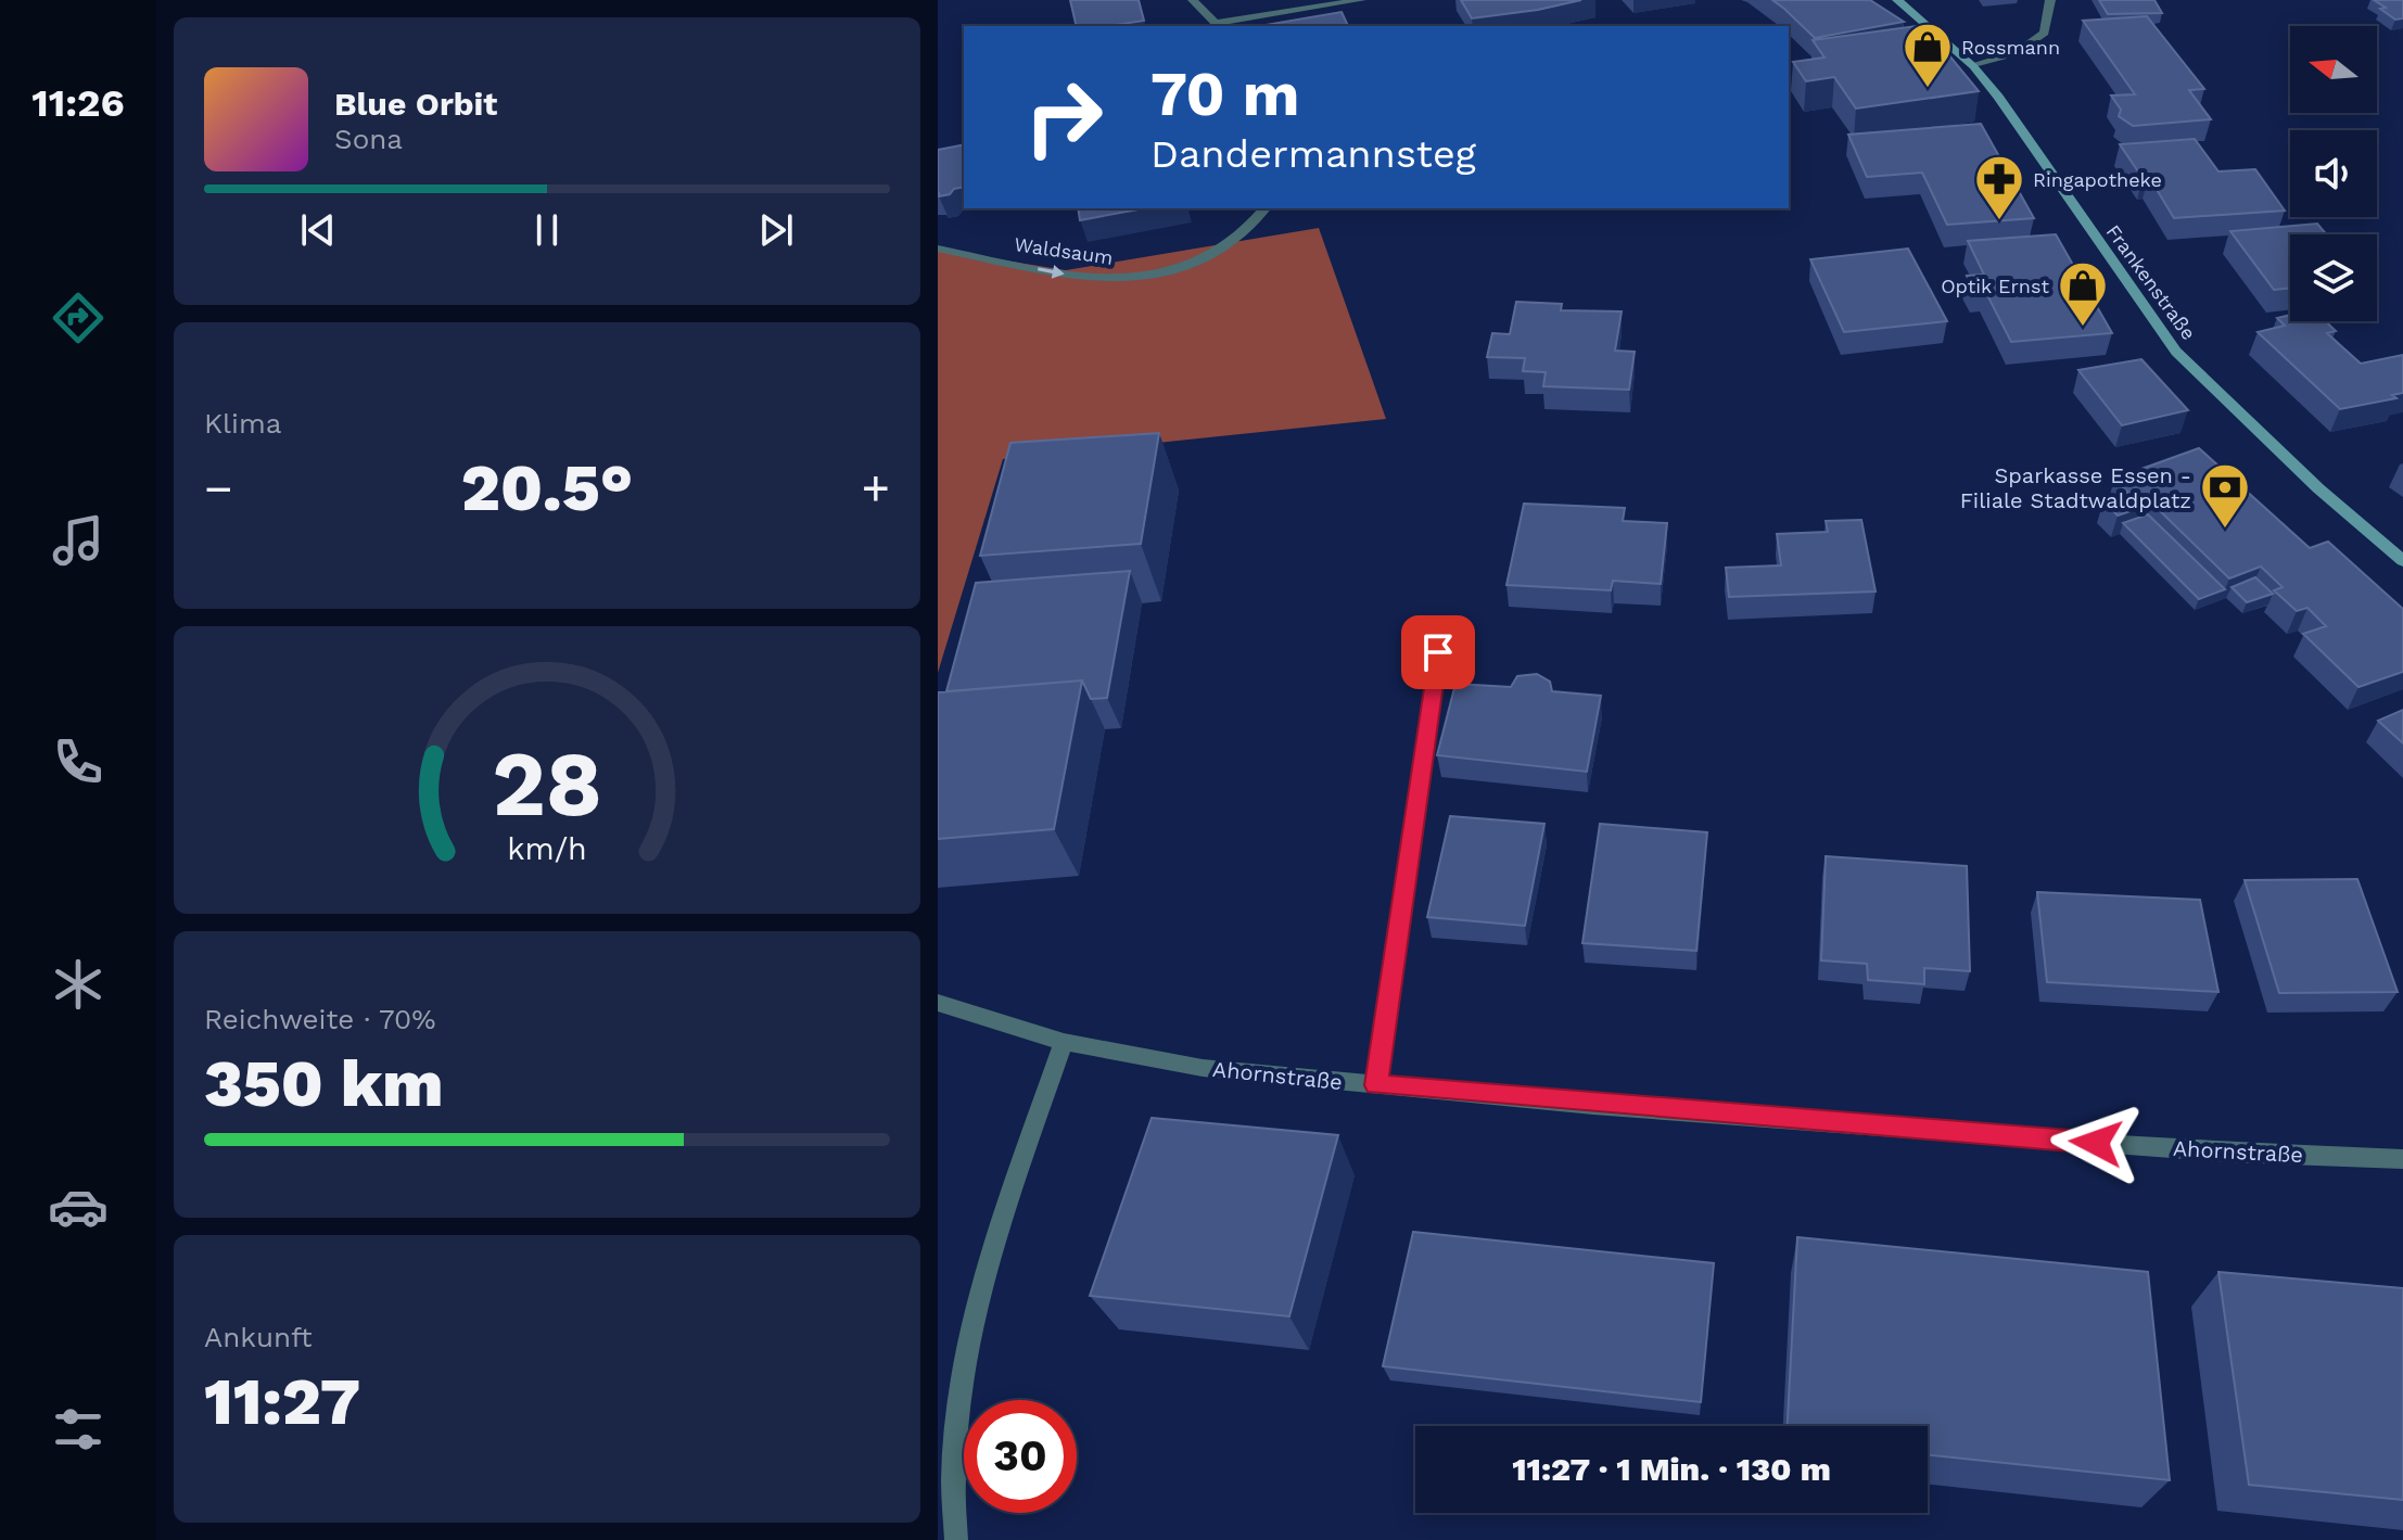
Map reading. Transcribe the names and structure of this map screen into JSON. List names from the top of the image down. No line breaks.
{"streets":{"main road":["Frankenstraße"],"street":["Waldsaum","Ahornstraße"]},"one_way":["Waldsaum"],"places":{"shop":["Rossmann","Optik Ernst"],"pharmacy":["Ringapotheke"],"bank":["Sparkasse Essen - Filiale Stadtwaldplatz"]},"north":"left","page":{"tabs":"11:26","turn":["70 m","Dandermannsteg"],"song":["Blue Orbit","Sona"],"tile":["Klima",["Reichweite · 70%","350 km"],["Ankunft","11:27"]],"heat":["−","20.5°","+"],"limit":"30","trip":"11:27 · 1 Min. · 130 m","gauge":["28","km/h"]}}
